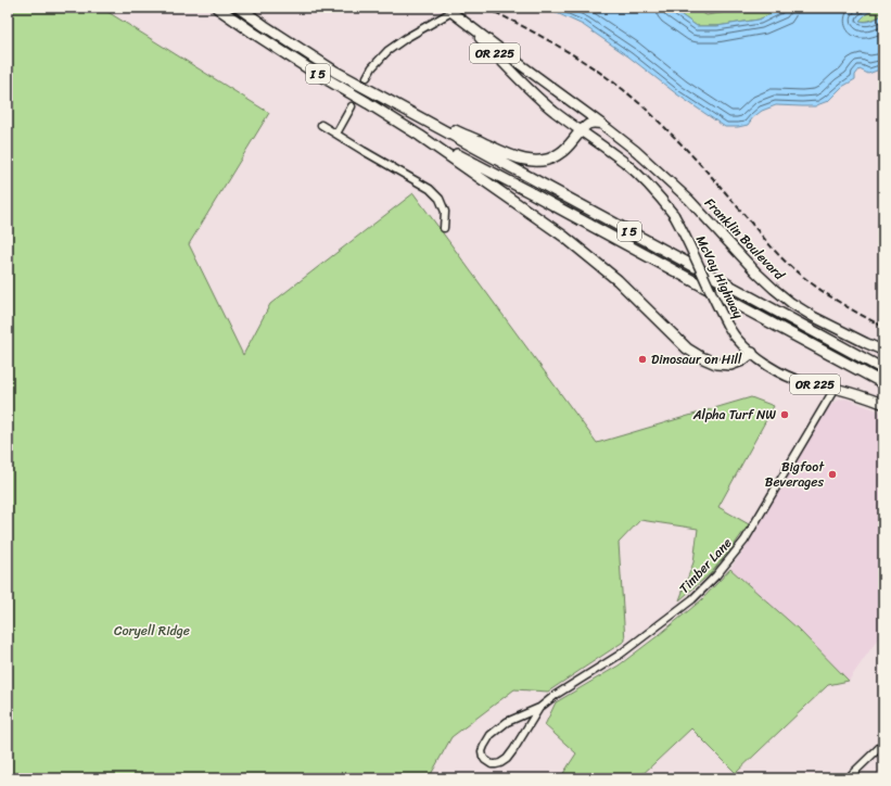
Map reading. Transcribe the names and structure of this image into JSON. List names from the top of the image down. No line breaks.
{"streets":{"highway":["I 5"],"main road":["OR 225","Franklin Boulevard","McVay Highway"],"street":["Timber Lane"]},"crossings":[["OR 225","Franklin Boulevard"],["OR 225","McVay Highway"],["McVay Highway","Timber Lane"]],"parks":["Coryell Ridge"],"places":["Dinosaur on Hill","Alpha Turf NW","Bigfoot Beverages"]}
